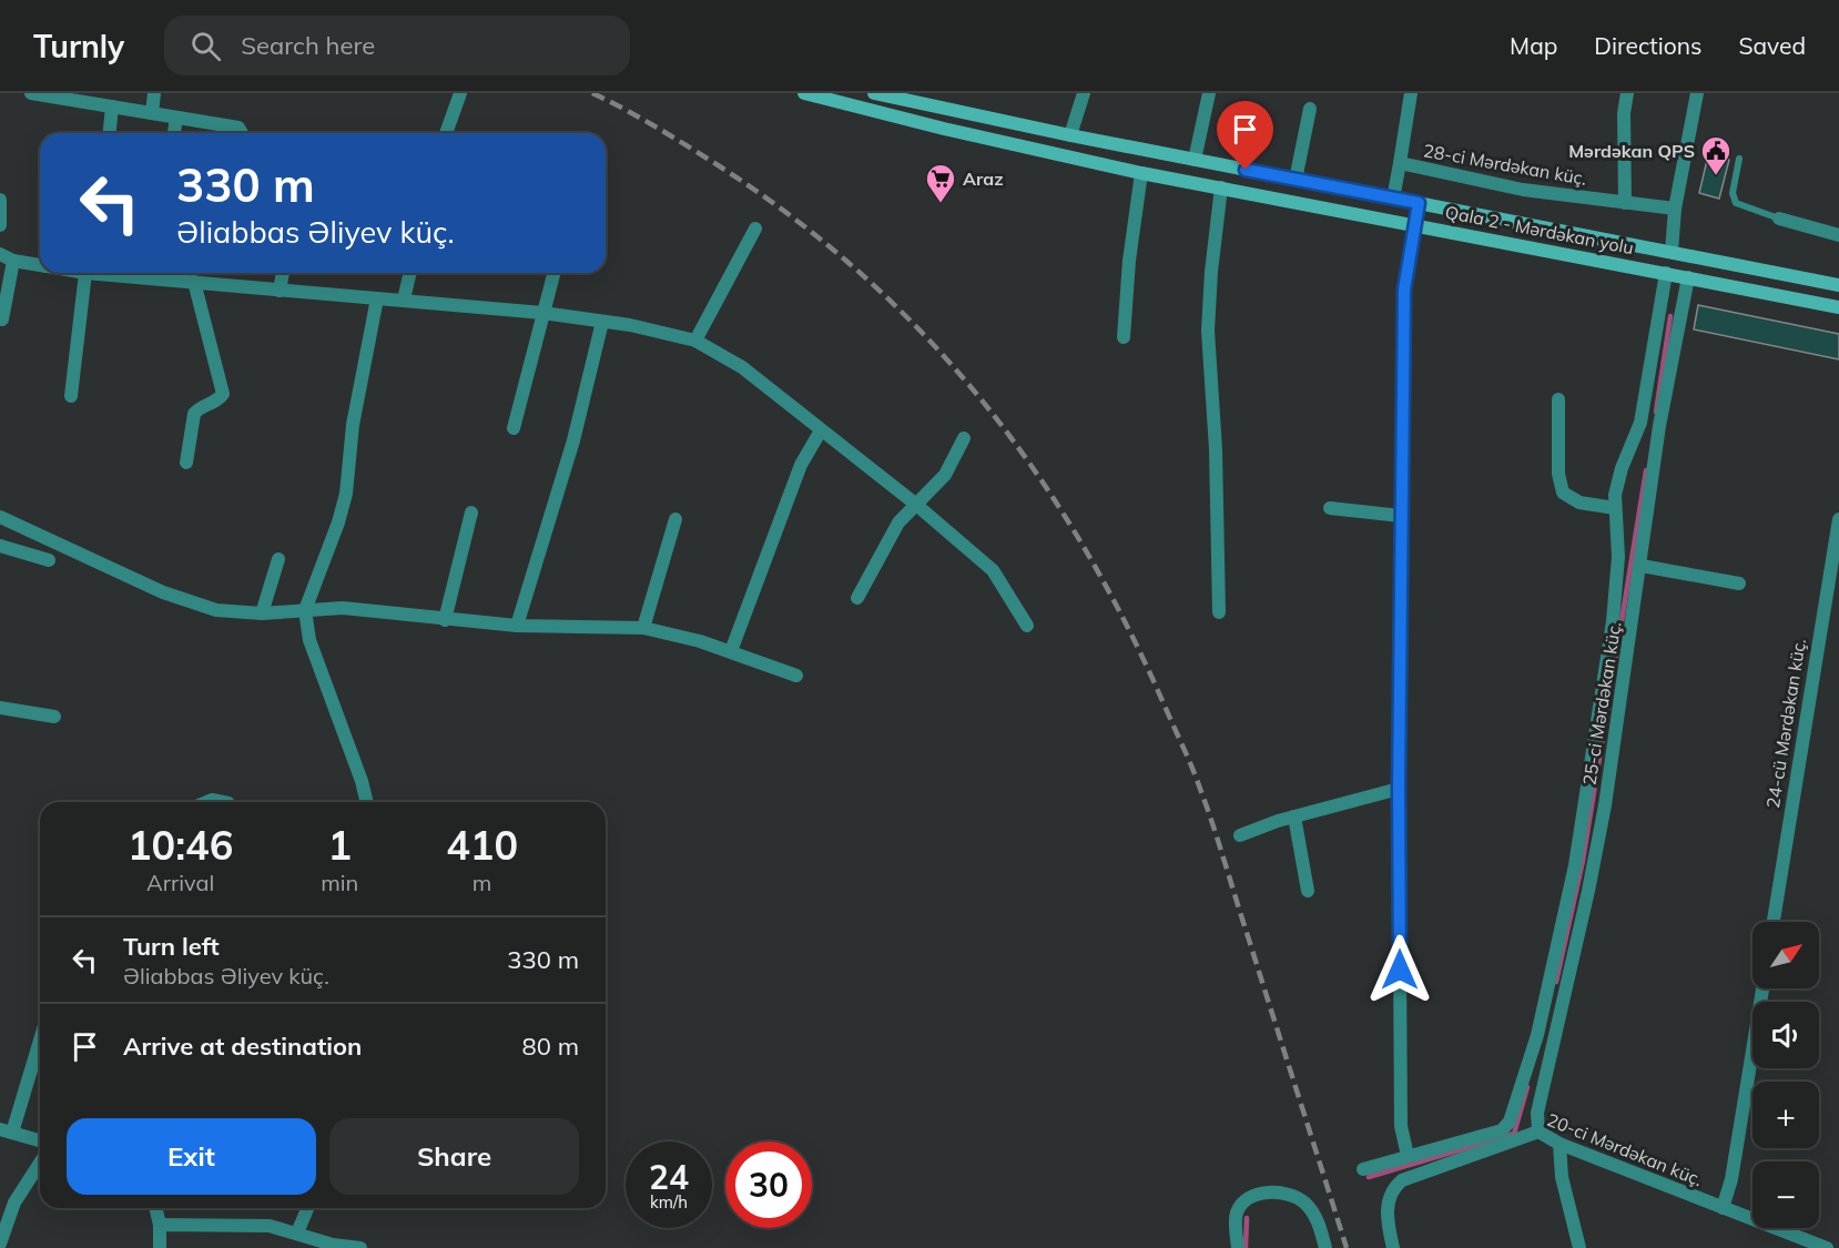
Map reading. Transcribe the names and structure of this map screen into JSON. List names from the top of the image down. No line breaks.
{"streets":{"main road":["Qala 2 - Mərdəkan yolu"],"street":["28-ci Mərdəkan küç.","25-ci Mərdəkan küç.","24-cü Mərdəkan küç.","20-ci Mərdəkan küç."]},"crossings":[["Qala 2 - Mərdəkan yolu","25-ci Mərdəkan küç."],["25-ci Mərdəkan küç.","20-ci Mərdəkan küç."]],"places":{"public building":["Mərdəkan QPS"],"supermarket":["Araz"]},"north":"top right","page":{"header":"Turnly","search":"Search here","nav":["Map","Directions","Saved"],"turn":["330 m","Əliabbas Əliyev küç."],"eta":["10:46","Arrival","1","min","410","m"],"list":[{"name":"Turn left","note":"Əliabbas Əliyev küç.","value":"330 m"},{"name":"Arrive at destination","value":"80 m"}],"map_buttons":["+","−"],"buttons":["Exit","Share"],"speed":"24 km/h","limit":"30"}}
